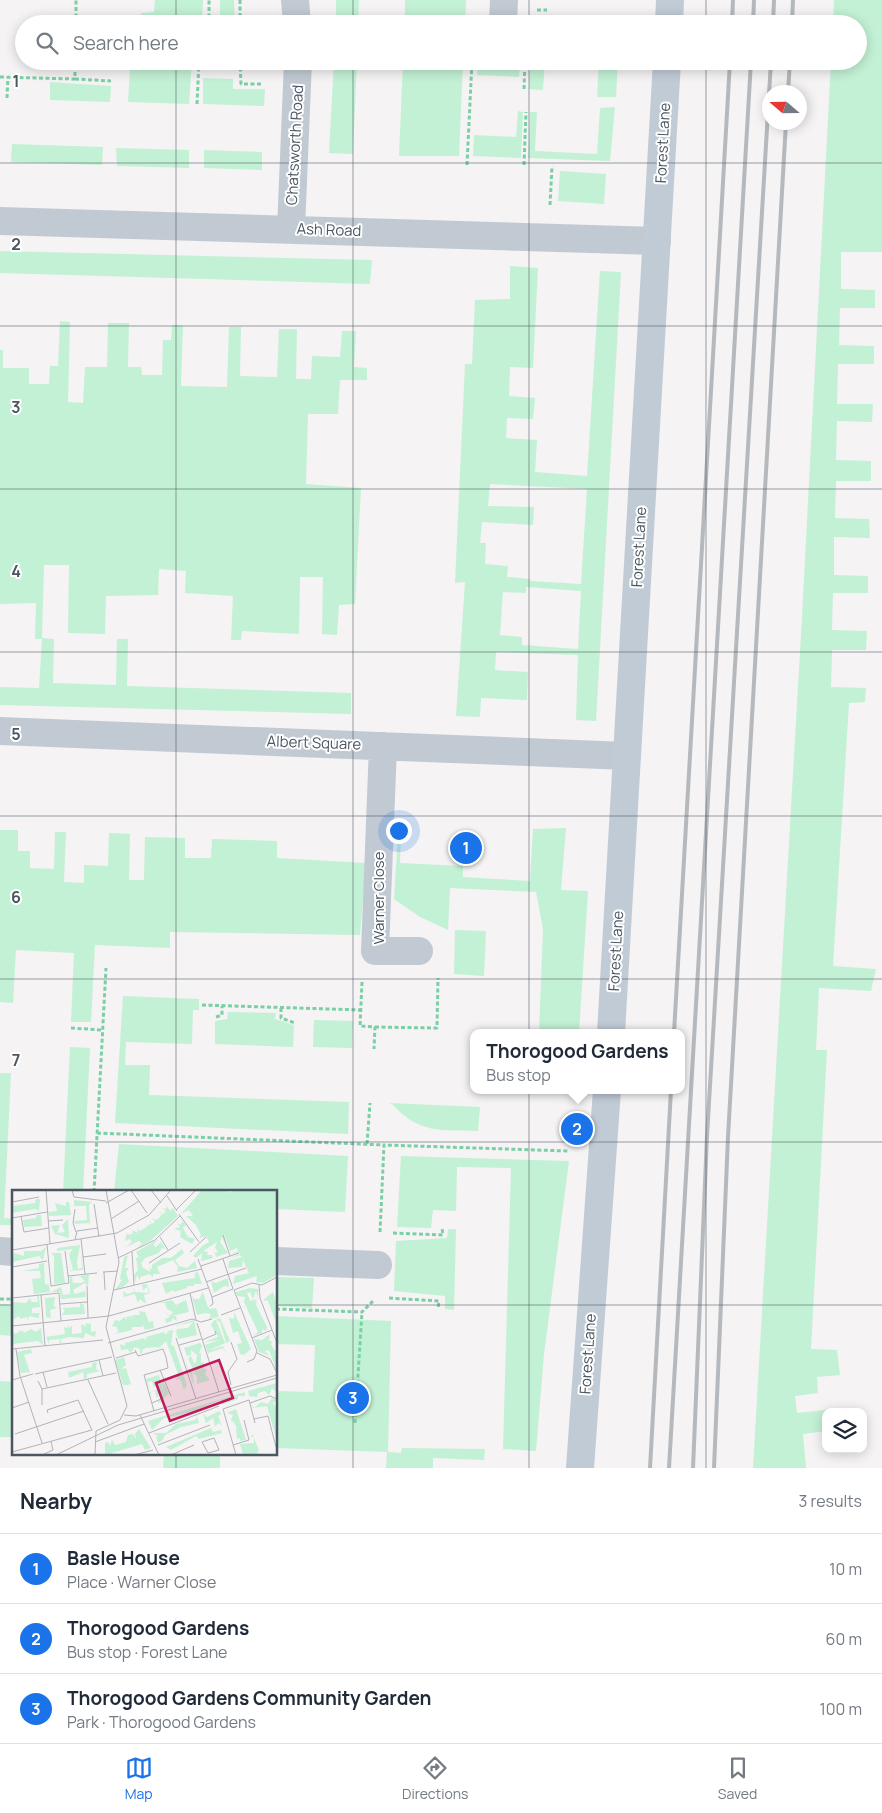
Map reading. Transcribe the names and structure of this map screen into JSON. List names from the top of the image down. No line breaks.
{"streets":{"street":["Forest Lane","Chatsworth Road","Ash Road","Albert Square","Warner Close"]},"crossings":[["Forest Lane","Ash Road"],["Forest Lane","Albert Square"],["Chatsworth Road","Ash Road"],["Albert Square","Warner Close"]],"north":"left","page":{"search":"Search here","pins":["1","2","3"],"popup":["Thorogood Gardens","Bus stop"],"heading":["Nearby","3 results"],"list":[{"mark":"1","name":"Basle House","note":"Place · Warner Close","value":"10 m"},{"mark":"2","name":"Thorogood Gardens","note":"Bus stop · Forest Lane","value":"60 m"},{"mark":"3","name":"Thorogood Gardens Community Garden","note":"Park · Thorogood Gardens","value":"100 m"}],"nav":["Map","Directions","Saved"]},"grid":{"rows":["1","2","3","4","5","6","7"]}}
